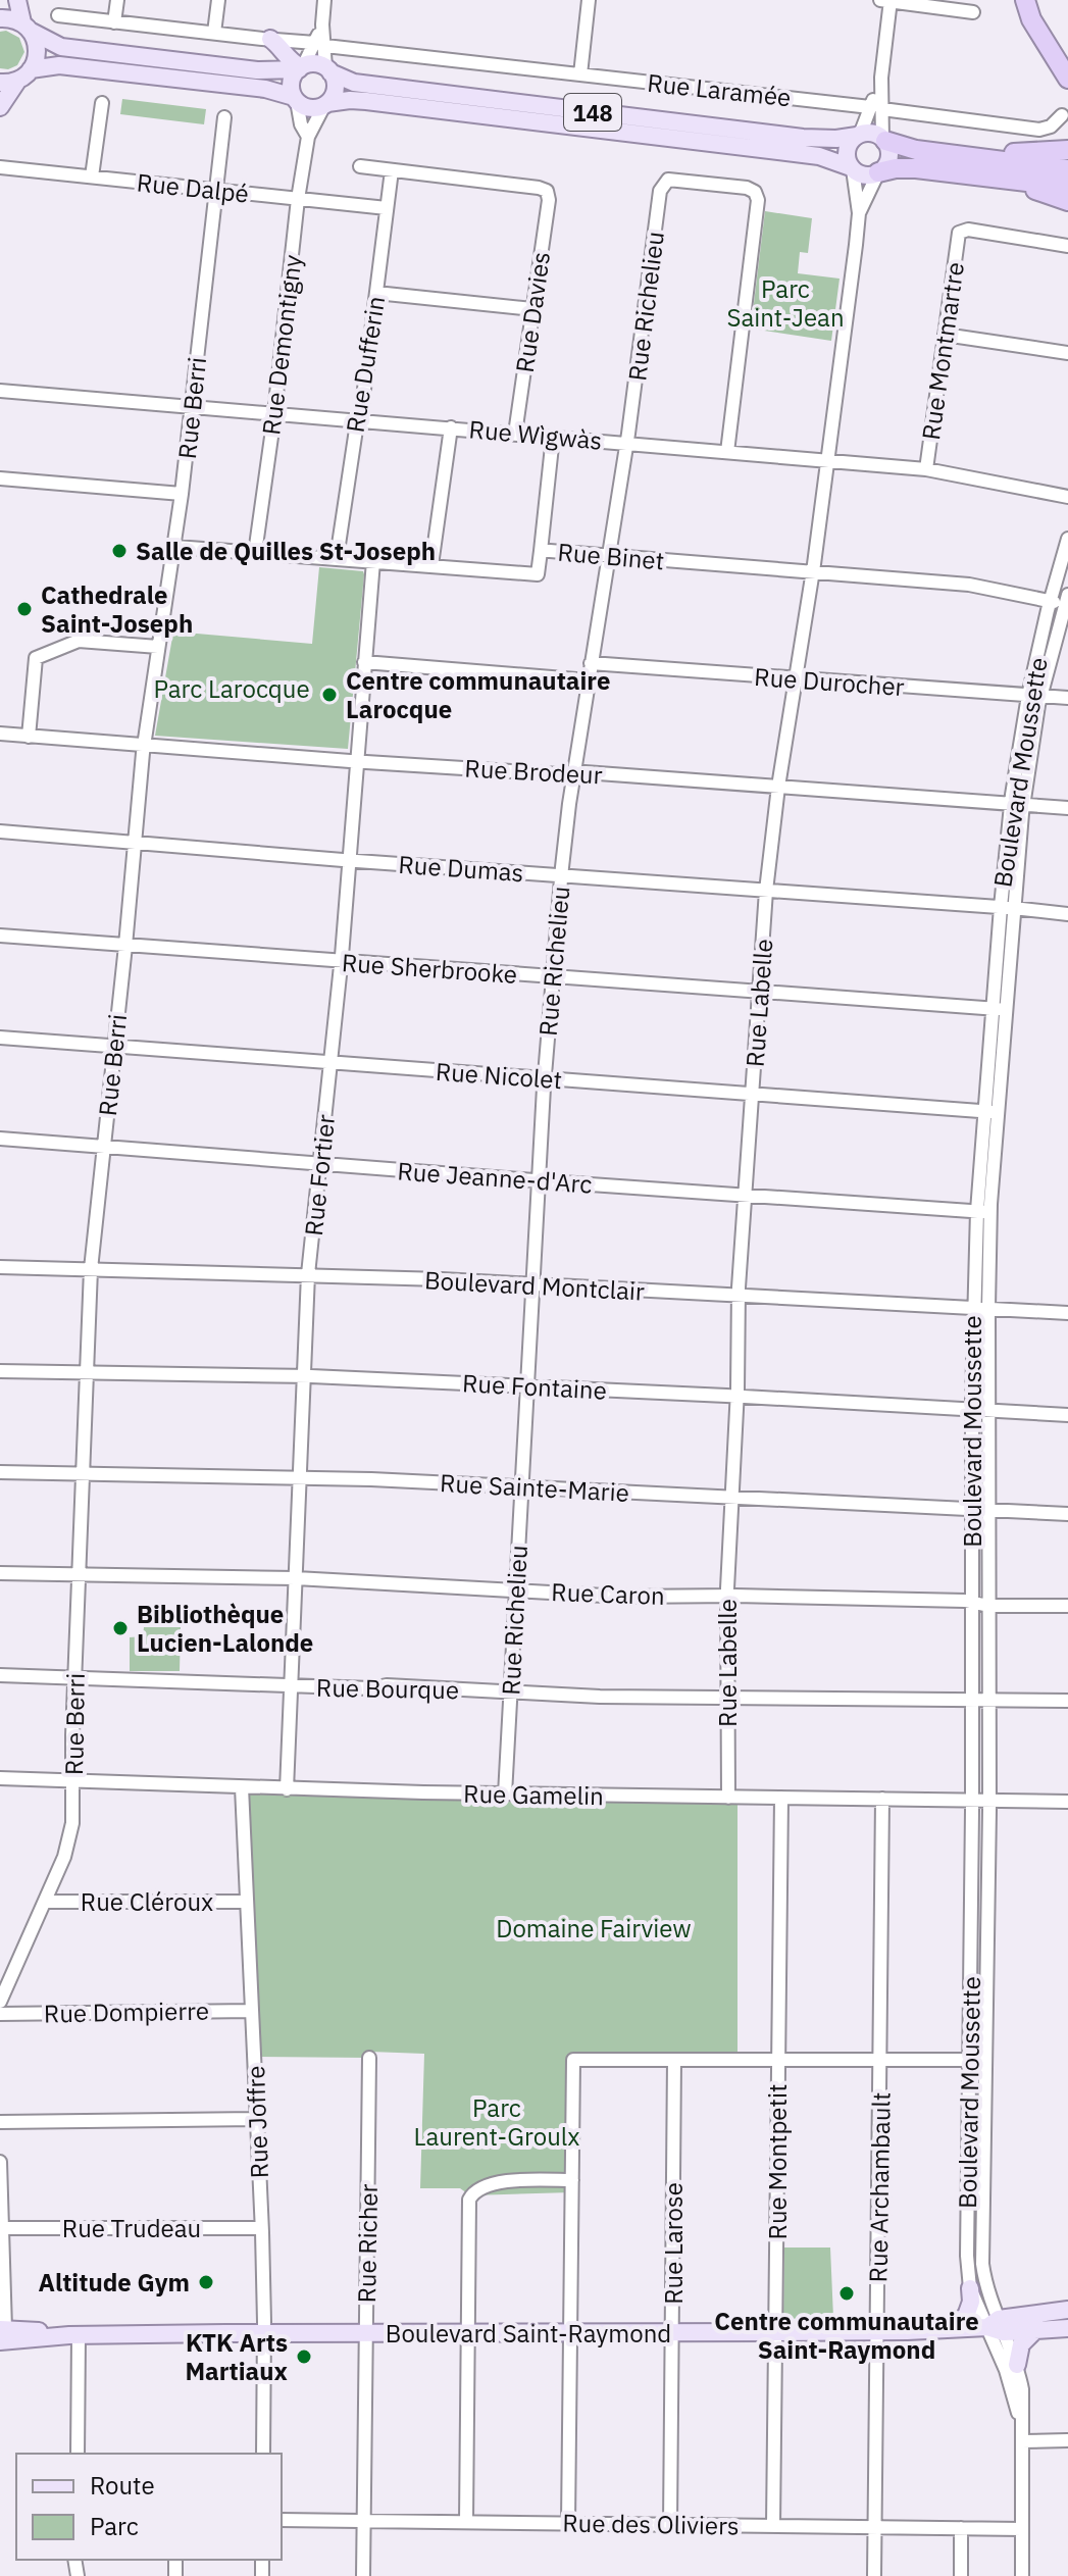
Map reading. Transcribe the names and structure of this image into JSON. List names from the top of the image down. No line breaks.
{"streets":{"main road":["148","Boulevard Saint-Raymond"],"street":["Rue Laramée","Rue Dalpé","Rue Richelieu","Rue Davies","Rue Demontigny","Rue Montmartre","Rue Dufferin","Rue Berri","Rue Wìgwàs","Rue Binet","Rue Durocher","Rue Brodeur","Boulevard Moussette","Rue Dumas","Rue Sherbrooke","Rue Labelle","Rue Nicolet","Rue Fortier","Rue Jeanne-d'Arc","Boulevard Montclair","Rue Fontaine","Rue Sainte-Marie","Rue Caron","Rue Bourque","Rue Gamelin","Rue Cléroux","Rue Dompierre","Rue Joffre","Rue Montpetit","Rue Archambault","Rue Trudeau","Rue Richer","Rue Larose","Rue des Oliviers"]},"crossings":[["148","Rue Demontigny"],["148","Rue Labelle"],["Rue Dalpé","Rue Demontigny"],["Rue Dalpé","Rue Dufferin"],["Rue Dalpé","Rue Berri"],["Rue Richelieu","Rue Wìgwàs"],["Rue Richelieu","Rue Binet"],["Rue Richelieu","Rue Durocher"],["Rue Richelieu","Rue Brodeur"],["Rue Richelieu","Rue Dumas"],["Rue Richelieu","Rue Sherbrooke"],["Rue Richelieu","Rue Nicolet"],["Rue Richelieu","Rue Jeanne-d'Arc"],["Rue Richelieu","Boulevard Montclair"],["Rue Richelieu","Rue Fontaine"],["Rue Richelieu","Rue Sainte-Marie"],["Rue Richelieu","Rue Caron"],["Rue Richelieu","Rue Bourque"],["Rue Richelieu","Rue Gamelin"],["Rue Davies","Rue Dufferin"],["Rue Davies","Rue Wìgwàs"],["Rue Demontigny","Rue Wìgwàs"],["Rue Demontigny","Rue Binet"],["Rue Montmartre","Rue Wìgwàs"],["Rue Dufferin","Rue Wìgwàs"],["Rue Dufferin","Rue Binet"],["Rue Berri","Rue Wìgwàs"],["Rue Berri","Rue Binet"],["Rue Berri","Rue Brodeur"],["Rue Berri","Rue Dumas"],["Rue Berri","Rue Sherbrooke"],["Rue Berri","Rue Nicolet"],["Rue Berri","Rue Jeanne-d'Arc"],["Rue Berri","Boulevard Montclair"],["Rue Berri","Rue Fontaine"],["Rue Berri","Rue Sainte-Marie"],["Rue Berri","Rue Caron"],["Rue Berri","Rue Bourque"],["Rue Berri","Rue Gamelin"],["Rue Berri","Rue Cléroux"],["Rue Wìgwàs","Rue Labelle"],["Rue Binet","Boulevard Moussette"],["Rue Binet","Rue Labelle"],["Rue Binet","Rue Fortier"],["Rue Durocher","Boulevard Moussette"],["Rue Durocher","Rue Labelle"],["Rue Brodeur","Boulevard Moussette"],["Rue Brodeur","Rue Labelle"],["Rue Brodeur","Rue Fortier"],["Boulevard Moussette","Rue Dumas"],["Boulevard Moussette","Rue Sherbrooke"],["Boulevard Moussette","Rue Nicolet"],["Boulevard Moussette","Rue Jeanne-d'Arc"],["Boulevard Moussette","Boulevard Montclair"],["Boulevard Moussette","Rue Fontaine"],["Boulevard Moussette","Rue Sainte-Marie"],["Boulevard Moussette","Rue Caron"],["Boulevard Moussette","Rue Bourque"],["Boulevard Moussette","Rue Gamelin"],["Boulevard Moussette","Boulevard Saint-Raymond"],["Rue Dumas","Rue Labelle"],["Rue Dumas","Rue Fortier"],["Rue Sherbrooke","Rue Labelle"],["Rue Sherbrooke","Rue Fortier"],["Rue Labelle","Rue Nicolet"],["Rue Labelle","Rue Jeanne-d'Arc"],["Rue Labelle","Boulevard Montclair"],["Rue Labelle","Rue Fontaine"],["Rue Labelle","Rue Sainte-Marie"],["Rue Labelle","Rue Caron"],["Rue Labelle","Rue Bourque"],["Rue Labelle","Rue Gamelin"],["Rue Nicolet","Rue Fortier"],["Rue Fortier","Rue Jeanne-d'Arc"],["Rue Fortier","Boulevard Montclair"],["Rue Fortier","Rue Fontaine"],["Rue Fortier","Rue Sainte-Marie"],["Rue Fortier","Rue Caron"],["Rue Fortier","Rue Bourque"],["Rue Fortier","Rue Gamelin"],["Rue Gamelin","Rue Joffre"],["Rue Gamelin","Rue Montpetit"],["Rue Gamelin","Rue Archambault"],["Rue Cléroux","Rue Joffre"],["Rue Dompierre","Rue Joffre"],["Rue Joffre","Rue Trudeau"],["Rue Joffre","Boulevard Saint-Raymond"],["Rue Montpetit","Boulevard Saint-Raymond"],["Rue Montpetit","Rue des Oliviers"],["Rue Archambault","Boulevard Saint-Raymond"],["Rue Archambault","Rue des Oliviers"],["Rue Richer","Boulevard Saint-Raymond"],["Rue Richer","Rue des Oliviers"],["Rue Larose","Boulevard Saint-Raymond"],["Rue Larose","Rue des Oliviers"]],"parks":["Parc Saint-Jean","Parc Larocque","Domaine Fairview","Parc Laurent-Groulx"],"places":["Salle de Quilles St-Joseph","Cathedrale Saint-Joseph","Centre communautaire Larocque","Bibliothèque Lucien-Lalonde","Altitude Gym","Centre communautaire Saint-Raymond","KTK Arts Martiaux"],"legend":["Route","Parc"]}
